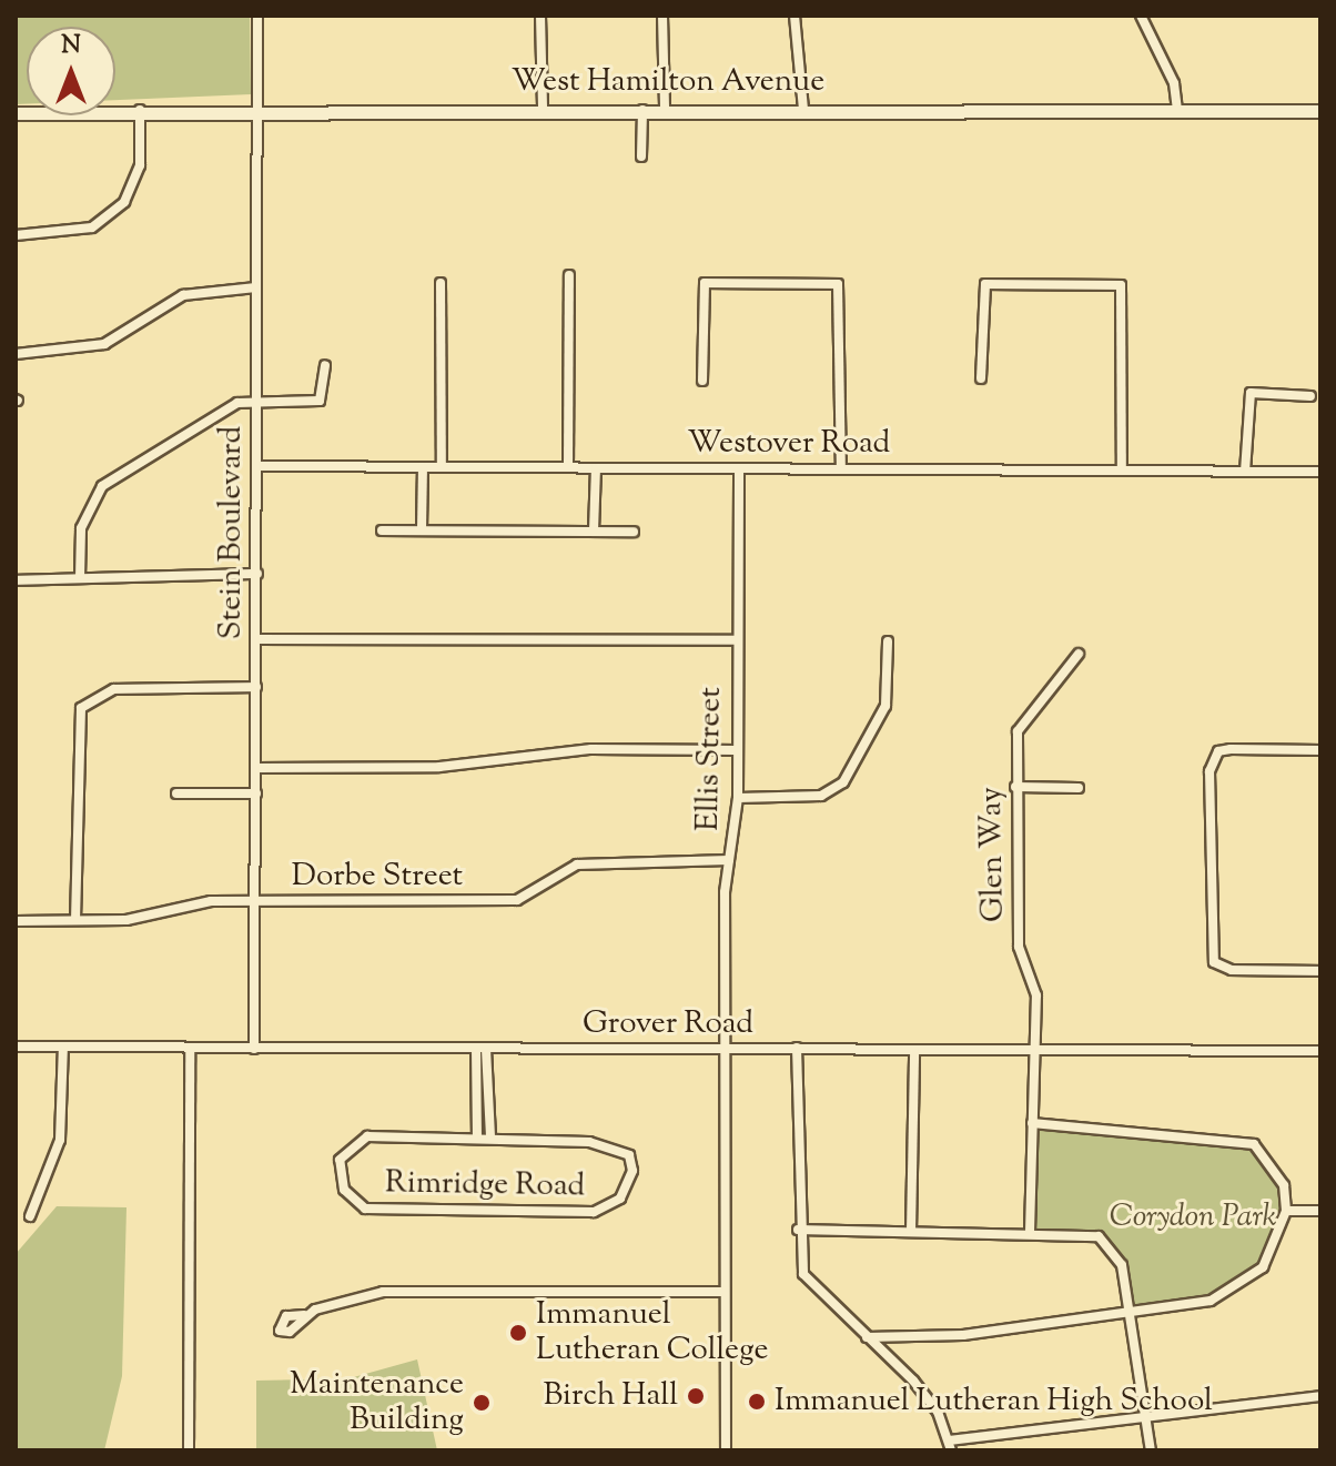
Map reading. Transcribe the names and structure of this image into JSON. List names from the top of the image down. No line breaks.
{"streets":{"street":["West Hamilton Avenue","Westover Road","Stein Boulevard","Ellis Street","Glen Way","Dorbe Street","Grover Road","Rimridge Road"]},"crossings":[["West Hamilton Avenue","Stein Boulevard"],["Westover Road","Stein Boulevard"],["Westover Road","Ellis Street"],["Stein Boulevard","Dorbe Street"],["Stein Boulevard","Grover Road"],["Ellis Street","Dorbe Street"],["Ellis Street","Grover Road"],["Glen Way","Grover Road"],["Grover Road","Rimridge Road"]],"parks":["Corydon Park"],"places":["Immanuel Lutheran College","Birch Hall","Immanuel Lutheran High School","Maintenance Building"],"north":"top"}
